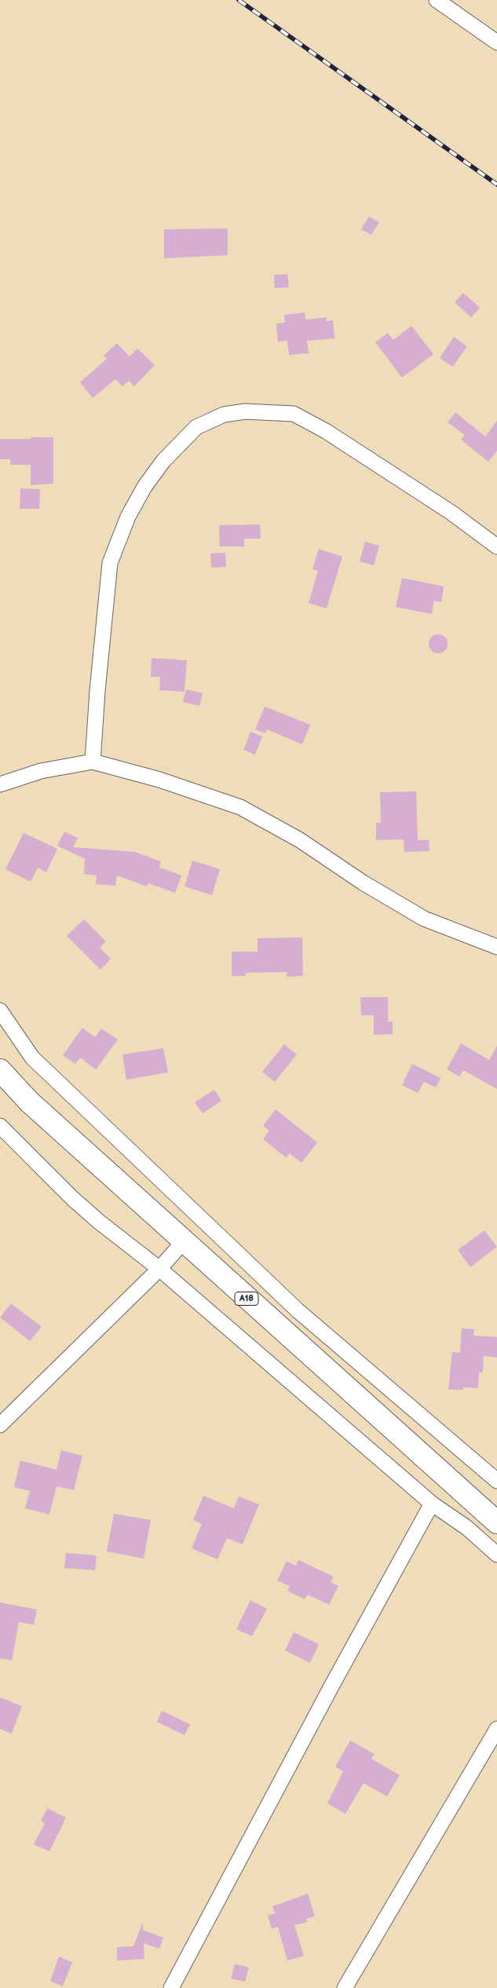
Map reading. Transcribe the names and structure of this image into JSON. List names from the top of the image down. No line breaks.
{"streets":{"highway":["A18"]}}
